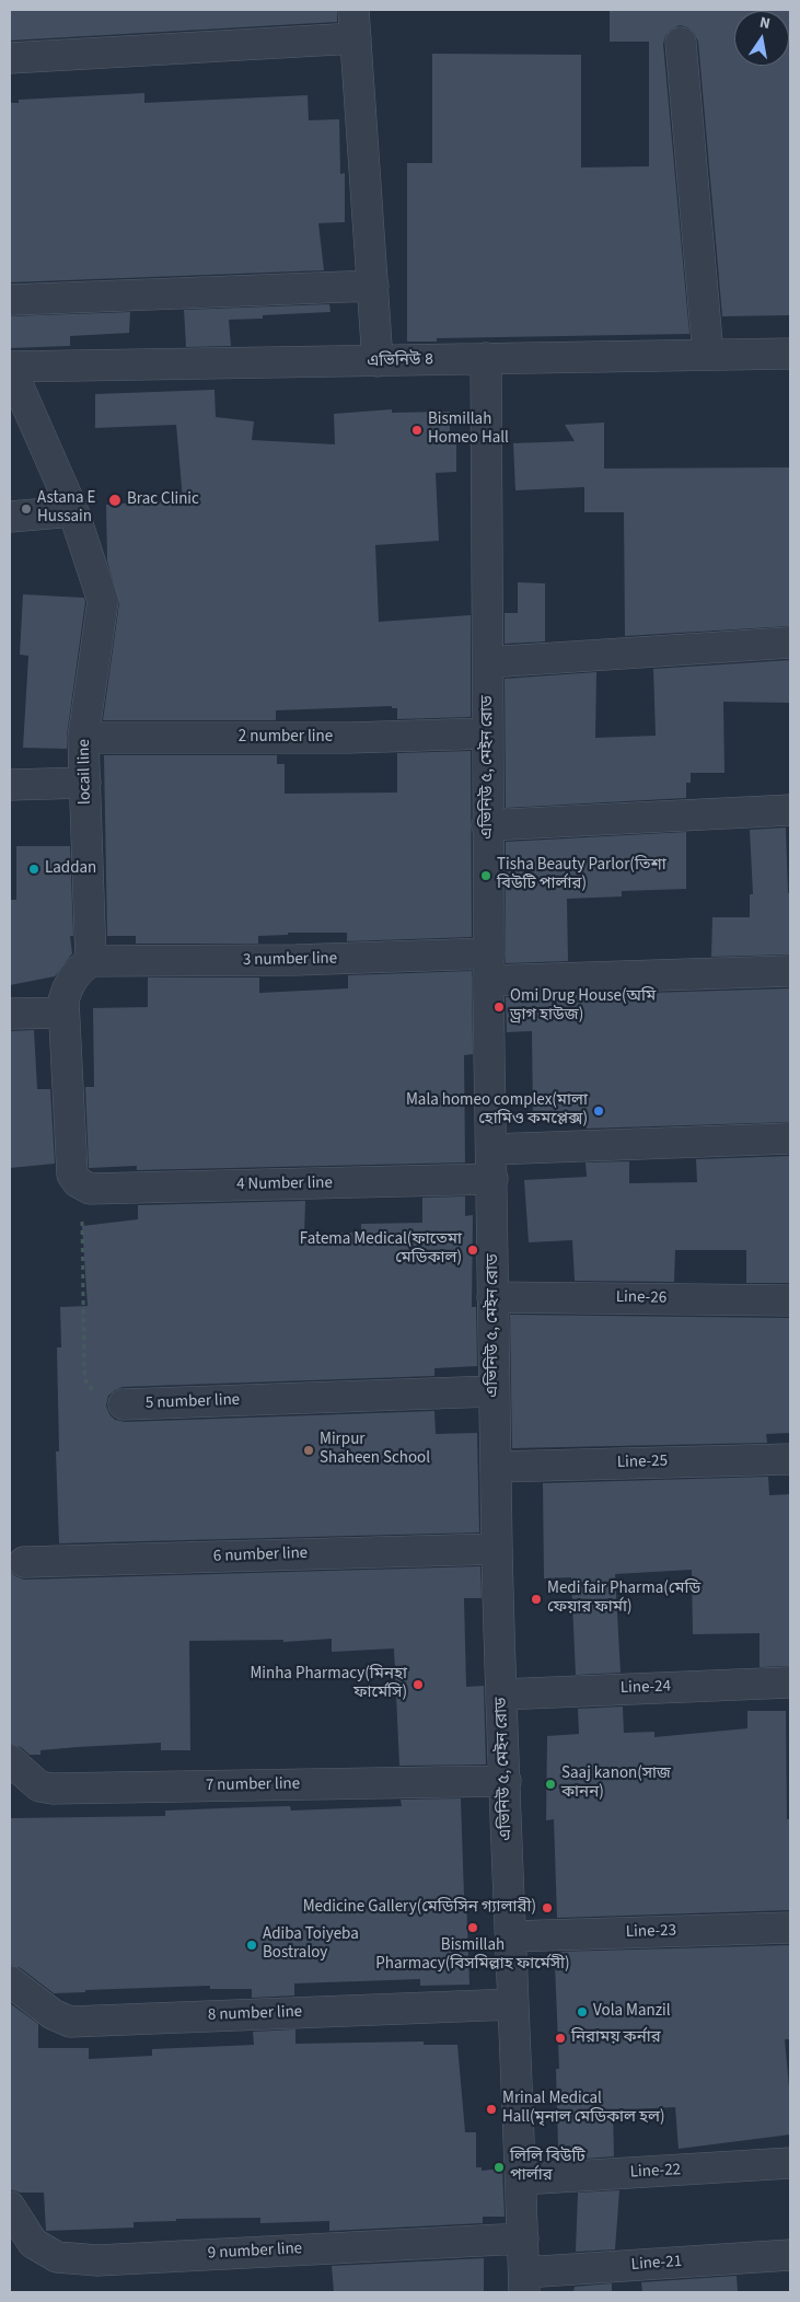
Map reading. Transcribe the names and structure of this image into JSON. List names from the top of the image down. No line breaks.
{"streets":{"street":["এভিনিউ ৪","2 number line","এভিনিউ ৫, মেইন রোড","locail line","3 number line","4 Number line","Line-26","5 number line","Line-25","6 number line","Line-24","7 number line","Line-23","8 number line","Line-22","9 number line","Line-21"]},"crossings":[["এভিনিউ ৪","এভিনিউ ৫, মেইন রোড"],["এভিনিউ ৪","locail line"],["2 number line","এভিনিউ ৫, মেইন রোড"],["2 number line","locail line"],["এভিনিউ ৫, মেইন রোড","3 number line"],["এভিনিউ ৫, মেইন রোড","4 Number line"],["এভিনিউ ৫, মেইন রোড","Line-26"],["এভিনিউ ৫, মেইন রোড","5 number line"],["এভিনিউ ৫, মেইন রোড","Line-25"],["এভিনিউ ৫, মেইন রোড","6 number line"],["এভিনিউ ৫, মেইন রোড","Line-24"],["এভিনিউ ৫, মেইন রোড","7 number line"],["এভিনিউ ৫, মেইন রোড","Line-23"],["এভিনিউ ৫, মেইন রোড","8 number line"],["এভিনিউ ৫, মেইন রোড","Line-22"],["এভিনিউ ৫, মেইন রোড","9 number line"],["এভিনিউ ৫, মেইন রোড","Line-21"],["locail line","3 number line"]],"places":["Bismillah Homeo Hall","Brac Clinic","Astana E Hussain","Laddan","Tisha Beauty Parlor(তিশা বিউটি পার্লার)","Omi Drug House(অমি ড্রাগ হাউজ)","Mala homeo complex(মালা হোমিও কমপ্লেক্স)","Fatema Medical(ফাতেমা মেডিকাল)","Mirpur Shaheen School","Medi fair Pharma(মেডি ফেয়ার ফার্মা)","Minha Pharmacy(মিনহা ফার্মেসি)","Saaj kanon(সাজ কানন)","Medicine Gallery(মেডিসিন গ্যালারী)","Bismillah Pharmacy(বিসমিল্লাহ ফার্মেসী)","Adiba Toiyeba Bostraloy","Vola Manzil","নিরাময় কর্নার","Mrinal Medical Hall(মৃনাল মেডিকাল হল)","লিলি বিউটি পার্লার"],"north":"top"}
